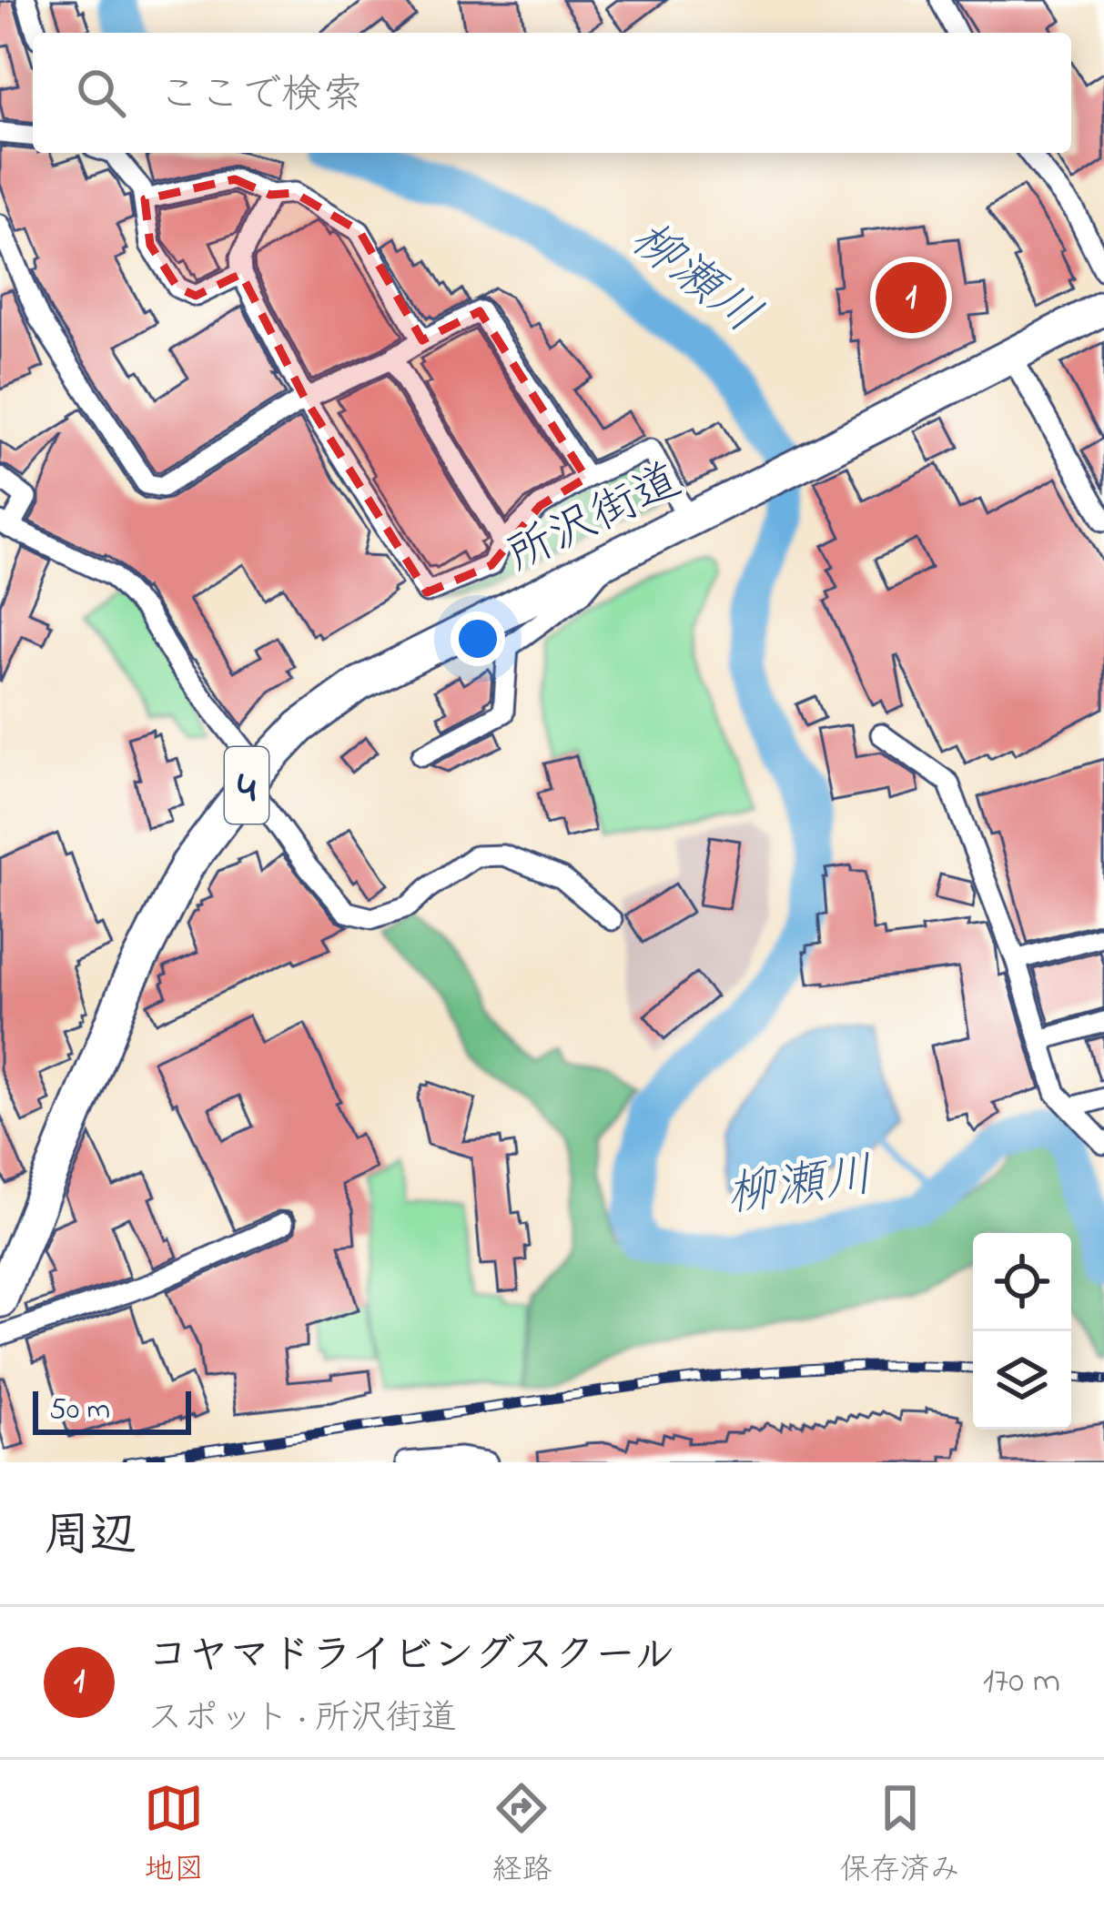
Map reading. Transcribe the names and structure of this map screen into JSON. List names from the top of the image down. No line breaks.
{"streets":{"main road":["所沢街道","4"]},"water":["柳瀬川"],"scale_bar":"50 m","page":{"search":"ここで検索","pins":"1","scale":"50 m","heading":"周辺","list":[{"mark":"1","name":"コヤマドライビングスクール","note":"スポット · 所沢街道","value":"170 m"}],"nav":["地図","経路","保存済み"]}}
